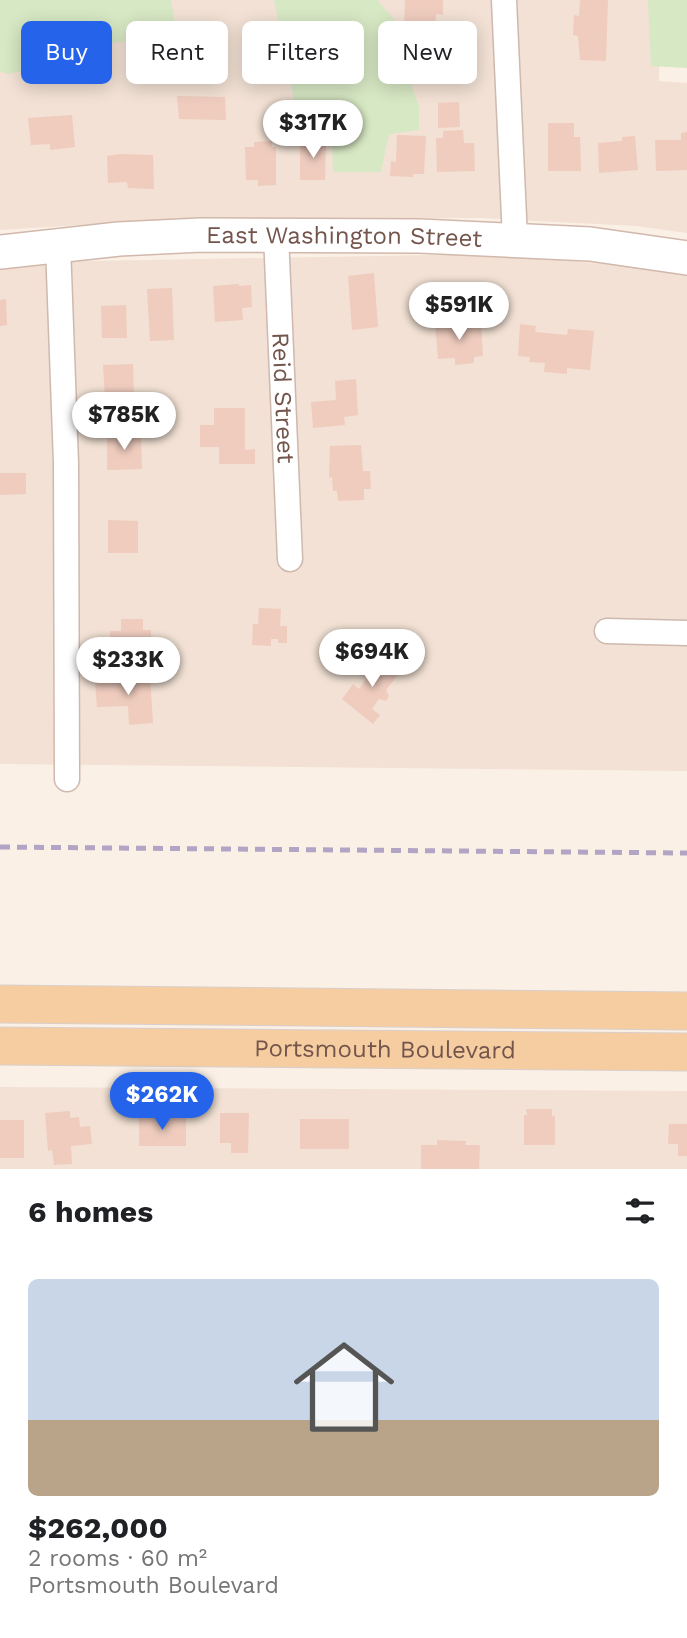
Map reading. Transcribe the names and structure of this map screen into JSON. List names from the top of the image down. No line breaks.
{"streets":{"main road":["East Washington Street","Portsmouth Boulevard"],"street":["Reid Street"]},"crossings":[["East Washington Street","Reid Street"]],"page":{"chip":["Buy","Rent","Filters","New"],"price":["$317K","$591K","$785K","$694K","$233K","$262K"],"heading":"6 homes","list":[{"name":"$262,000","note":"2 rooms · 60 m² · Portsmouth Boulevard"}]}}
